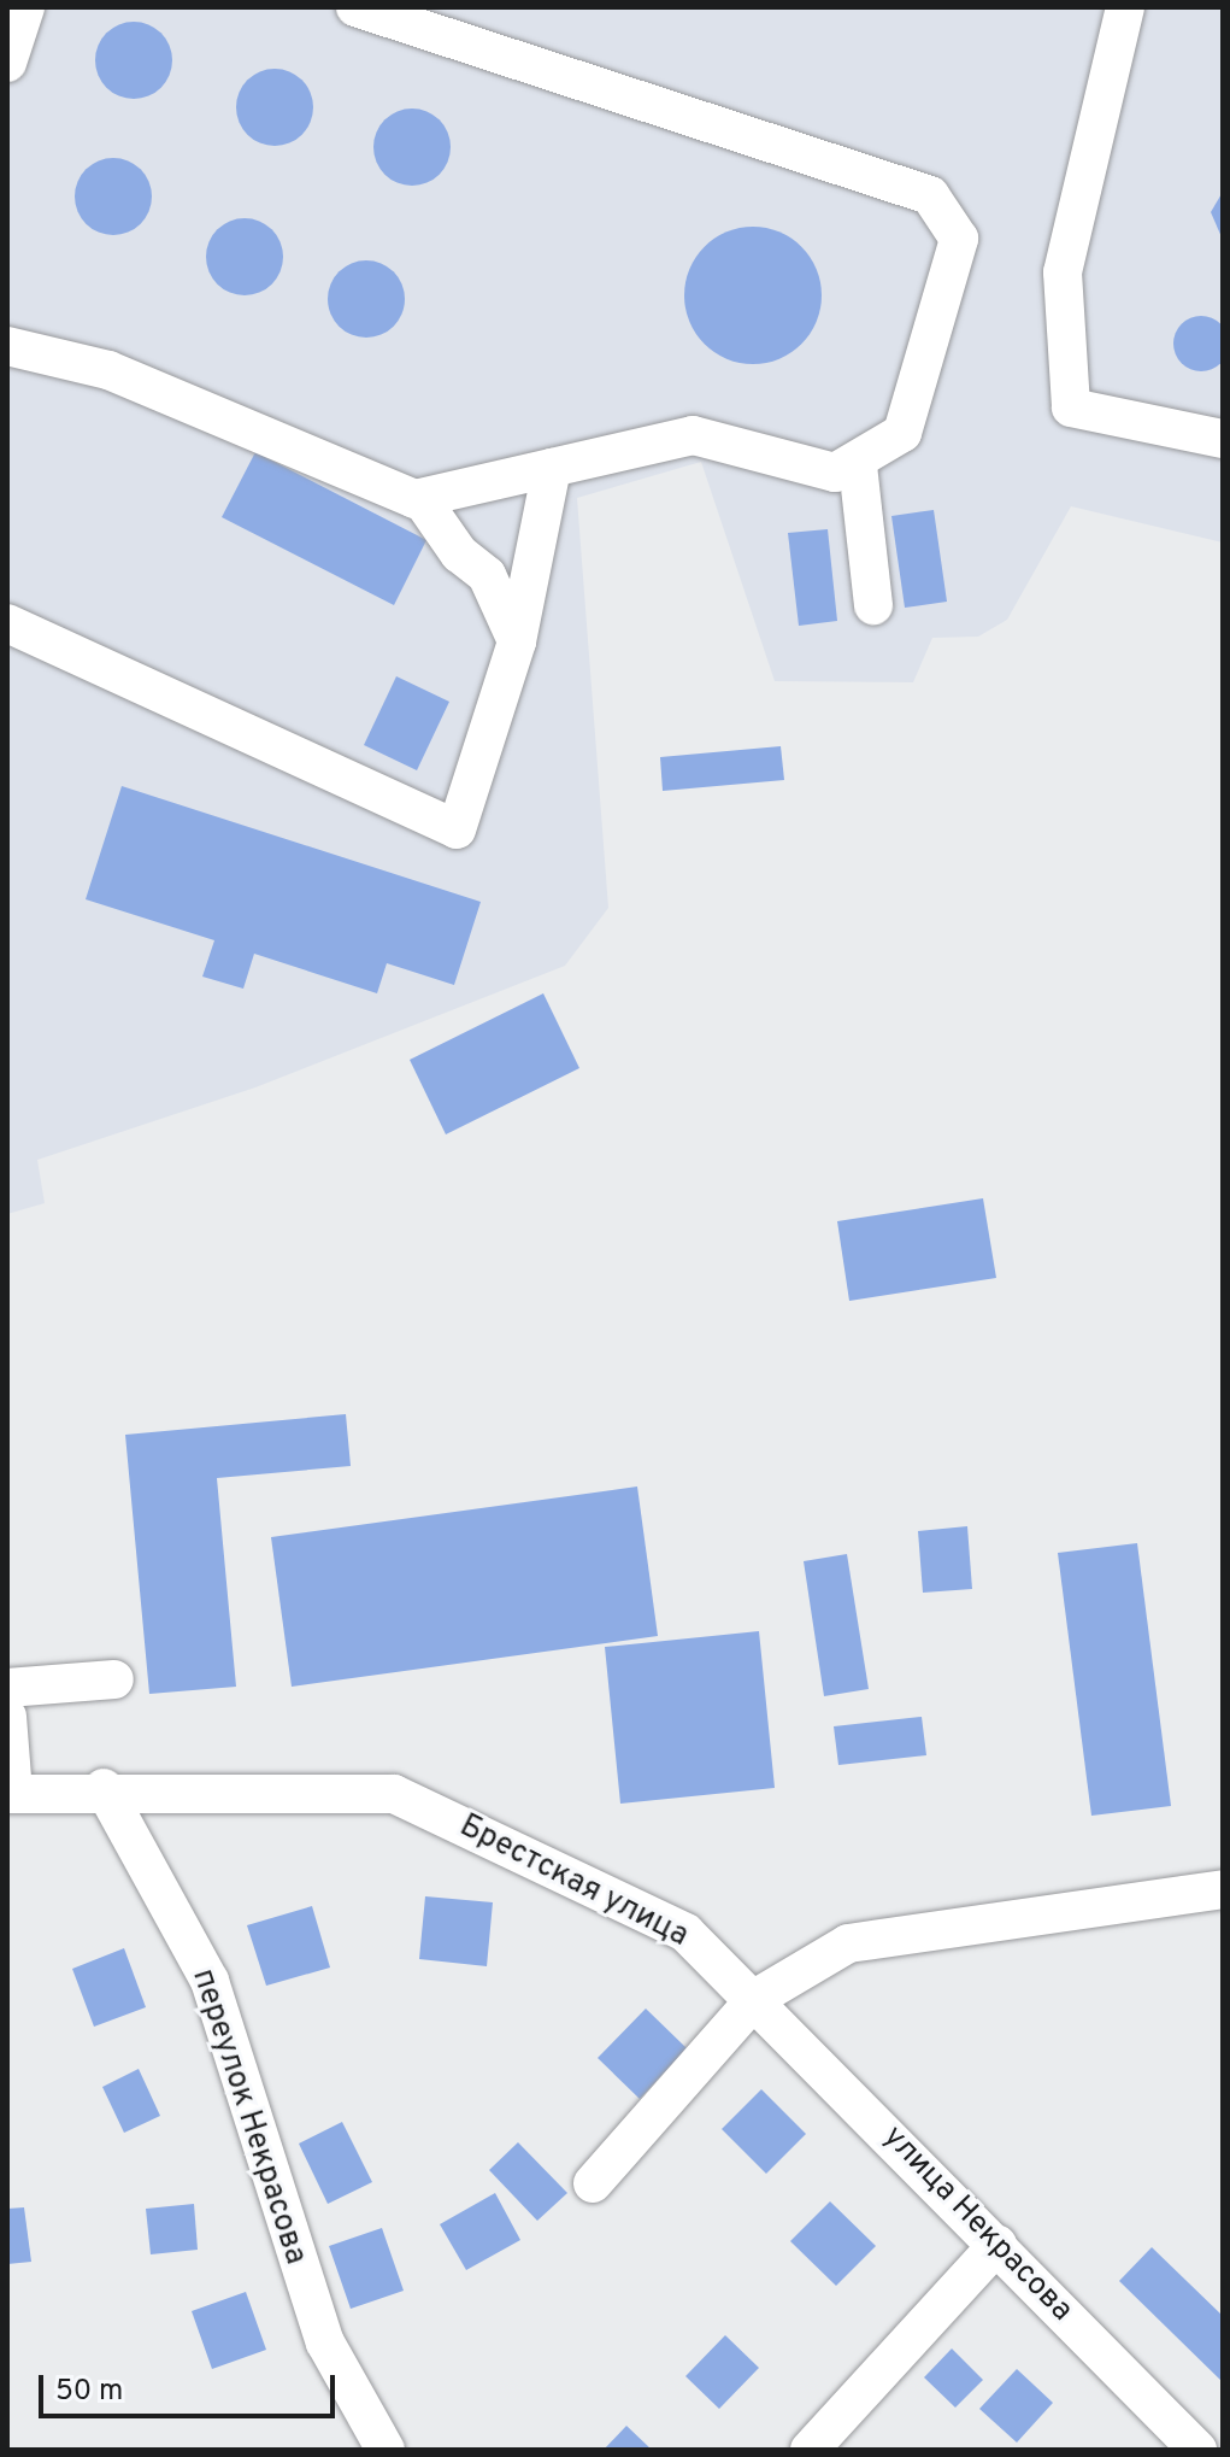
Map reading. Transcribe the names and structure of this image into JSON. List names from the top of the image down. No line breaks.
{"streets":{"street":["Брестская улица","переулок Некрасова","улица Некрасова"]},"crossings":[["Брестская улица","переулок Некрасова"],["Брестская улица","улица Некрасова"]],"scale_bar":"50 m"}
